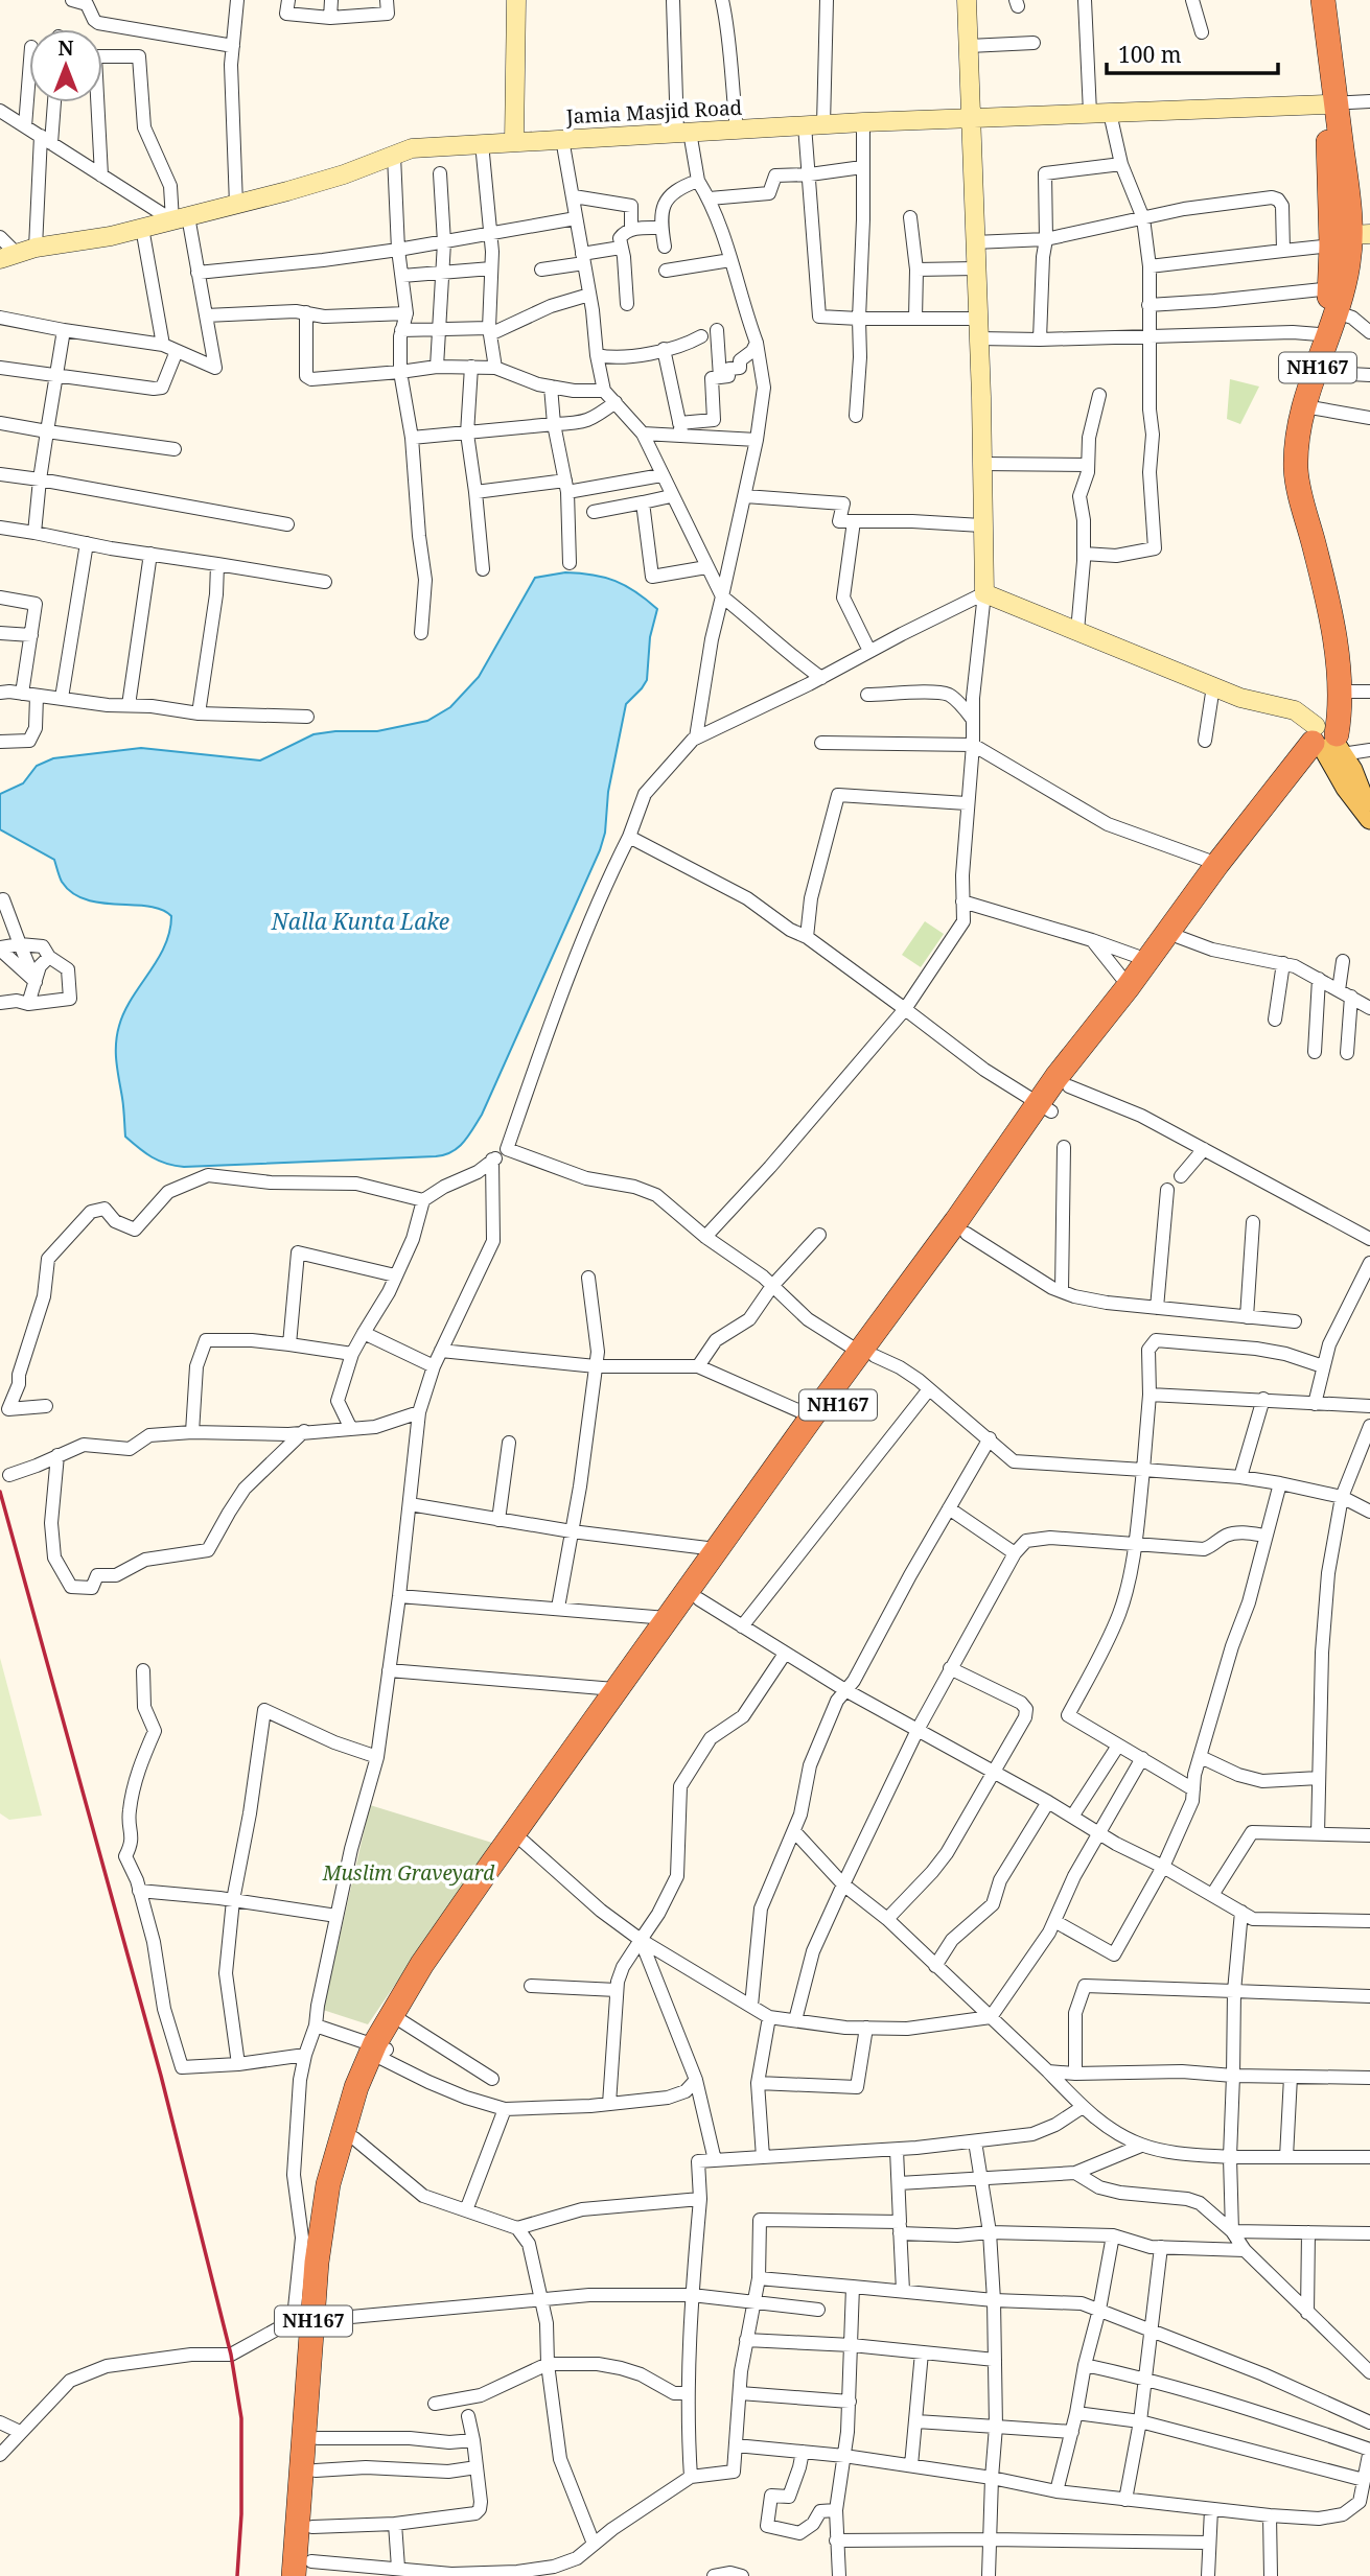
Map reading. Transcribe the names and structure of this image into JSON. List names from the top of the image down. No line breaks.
{"streets":{"highway":["NH167"],"street":["Jamia Masjid Road"]},"crossings":[["Jamia Masjid Road","NH167"]],"water":["Nalla Kunta Lake"],"parks":["Muslim Graveyard"],"scale_bar":"100 m","north":"top"}
